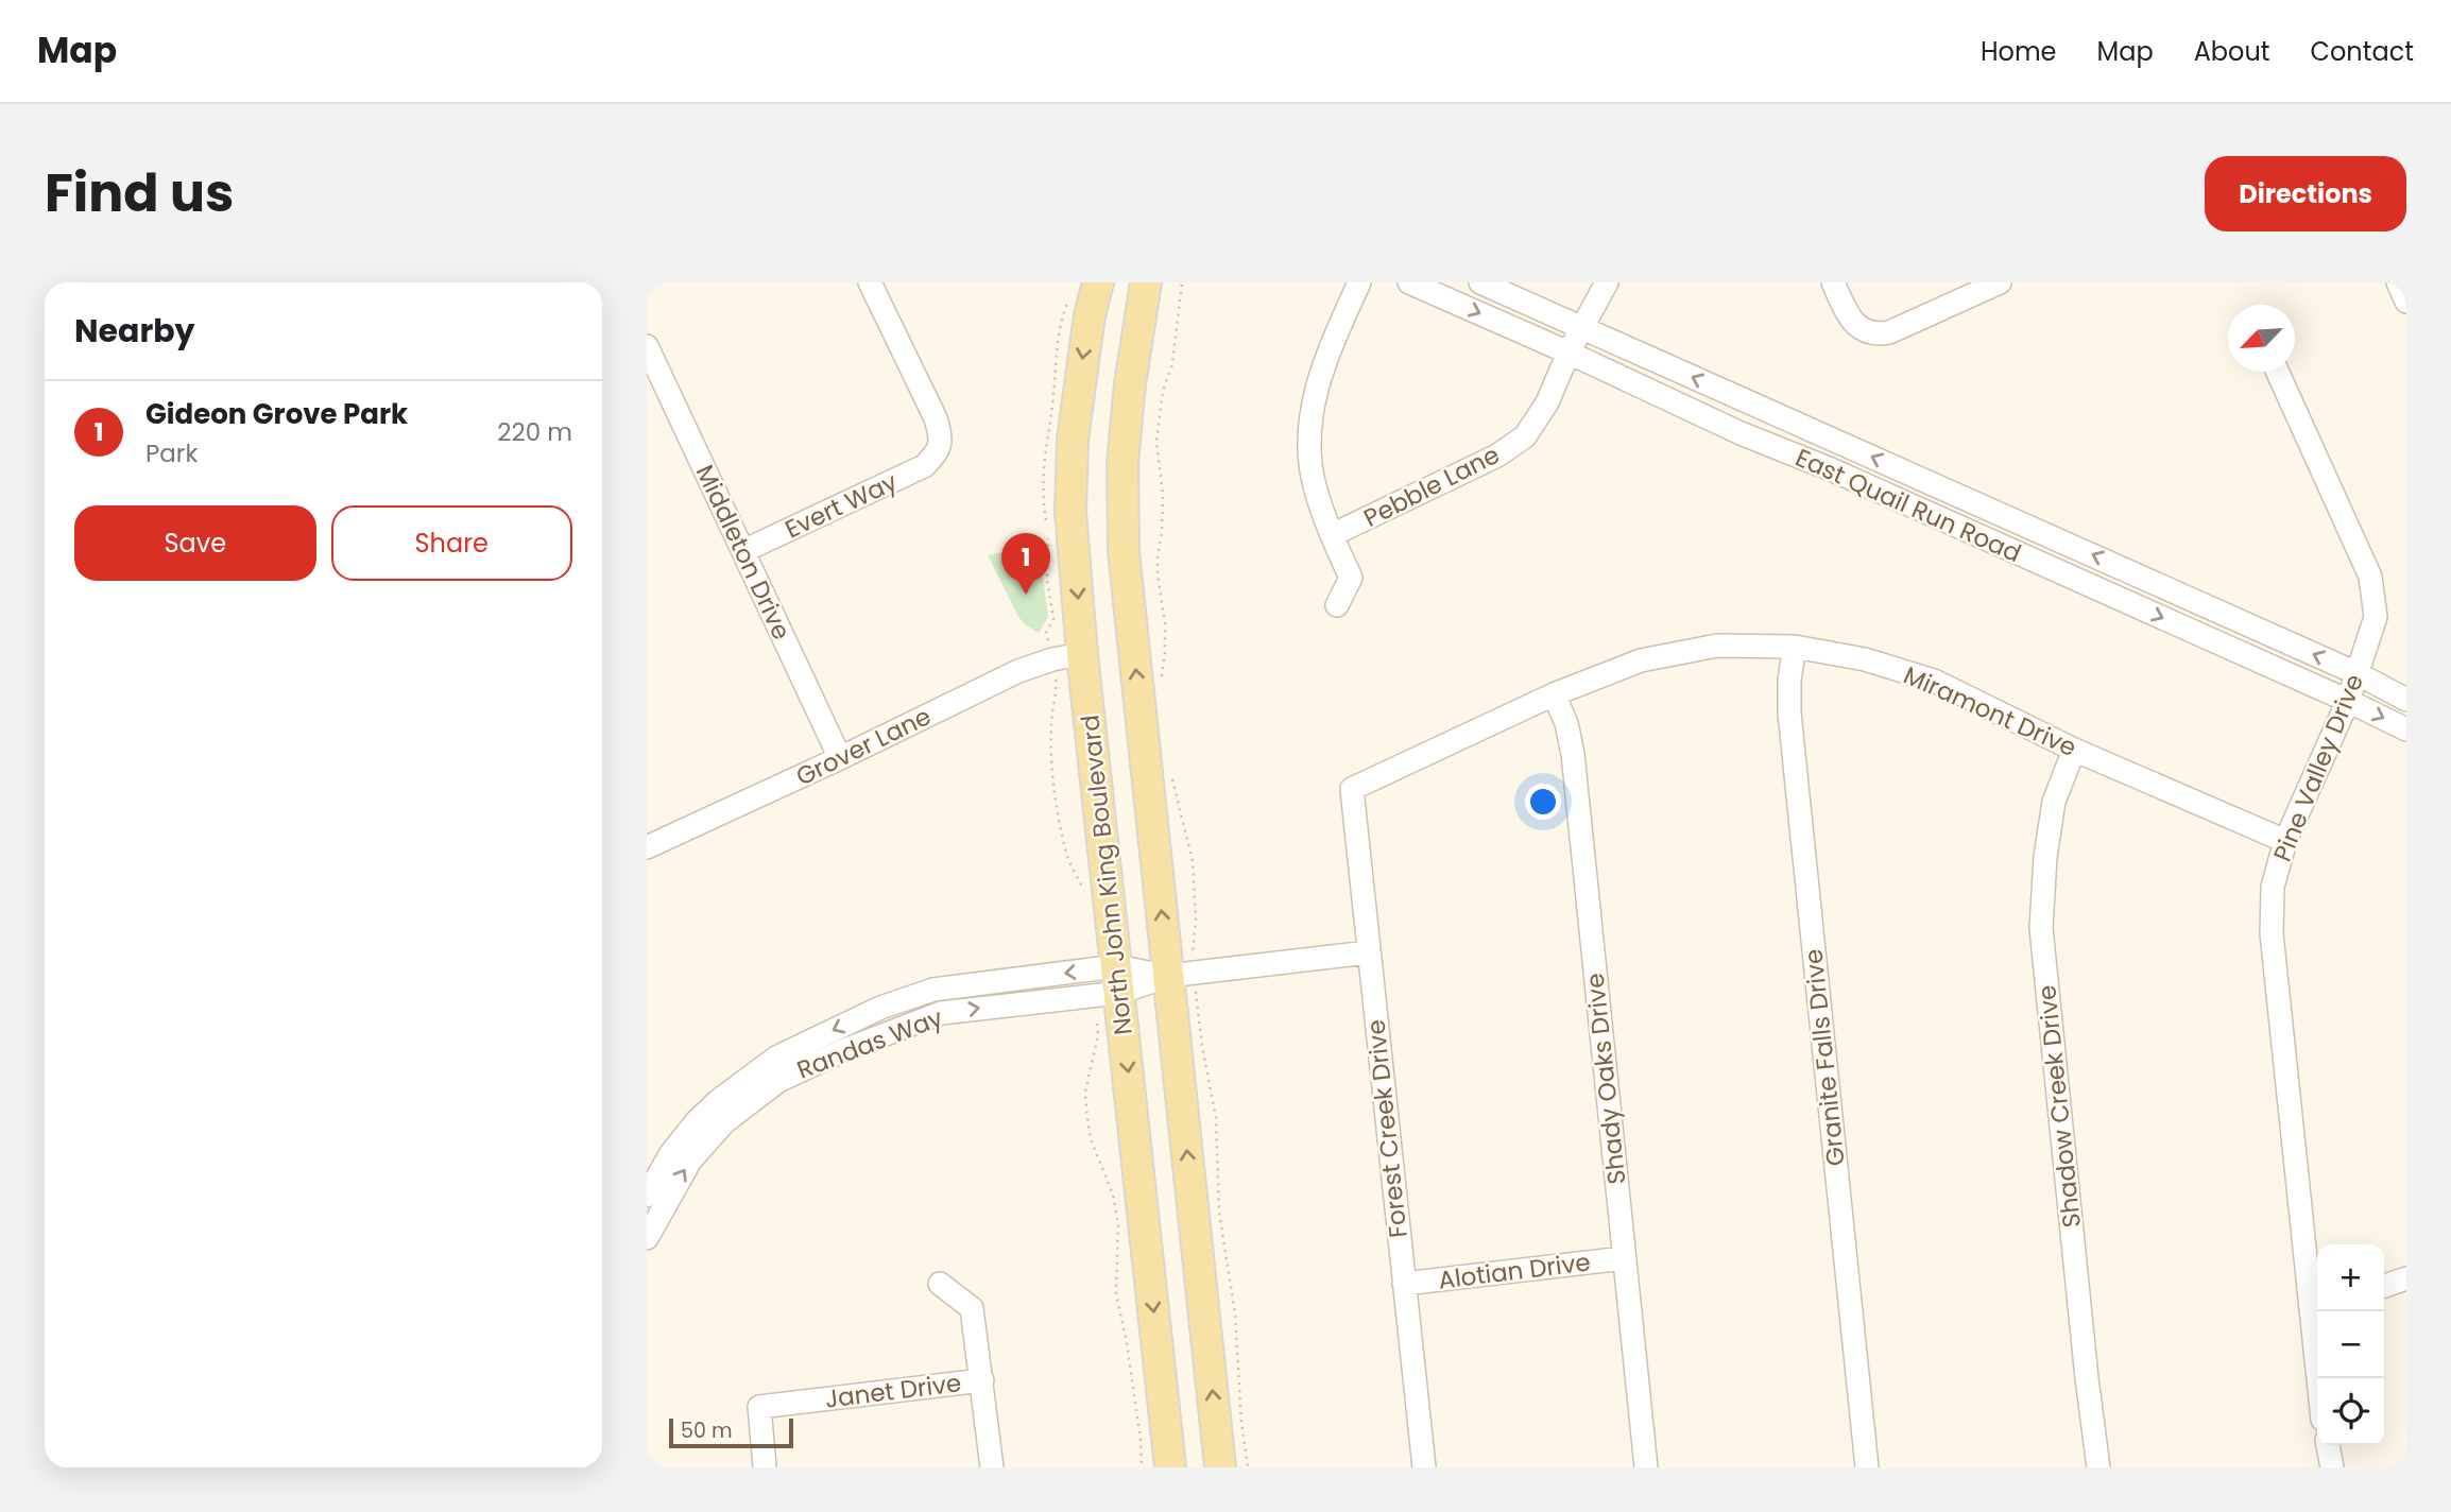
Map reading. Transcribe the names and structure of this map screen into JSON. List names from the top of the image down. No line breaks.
{"streets":{"main road":["North John King Boulevard"],"street":["Pebble Lane","Evert Way","East Quail Run Road","Middleton Drive","Miramont Drive","Grover Lane","Pine Valley Drive","Randas Way","Granite Falls Drive","Shady Oaks Drive","Shadow Creek Drive","Forest Creek Drive","Alotian Drive","Janet Drive"]},"crossings":[["Pebble Lane","East Quail Run Road"],["Evert Way","Middleton Drive"],["East Quail Run Road","Pine Valley Drive"],["Middleton Drive","Grover Lane"],["Miramont Drive","Pine Valley Drive"],["Miramont Drive","Granite Falls Drive"],["Miramont Drive","Shady Oaks Drive"],["Miramont Drive","Shadow Creek Drive"],["Miramont Drive","Forest Creek Drive"],["Grover Lane","North John King Boulevard"],["North John King Boulevard","Randas Way"],["Randas Way","Forest Creek Drive"],["Shady Oaks Drive","Alotian Drive"],["Forest Creek Drive","Alotian Drive"]],"scale_bar":"50 m","north":"bottom left","page":{"header":"Map","nav":["Home","Map","About","Contact"],"title":"Find us","buttons":["Directions",["Save","Share"]],"heading":"Nearby","list":[{"mark":"1","name":"Gideon Grove Park","note":"Park","value":"220 m"}],"pins":"1","map_buttons":["+","−"],"scale":"50 m"}}
